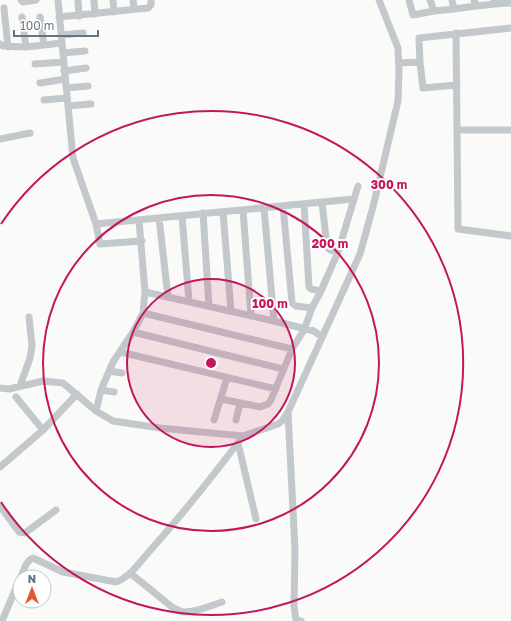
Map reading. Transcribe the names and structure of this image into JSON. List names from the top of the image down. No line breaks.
{"scale_bar":"100 m","north":"top","rings":["300 m","200 m","100 m"]}
